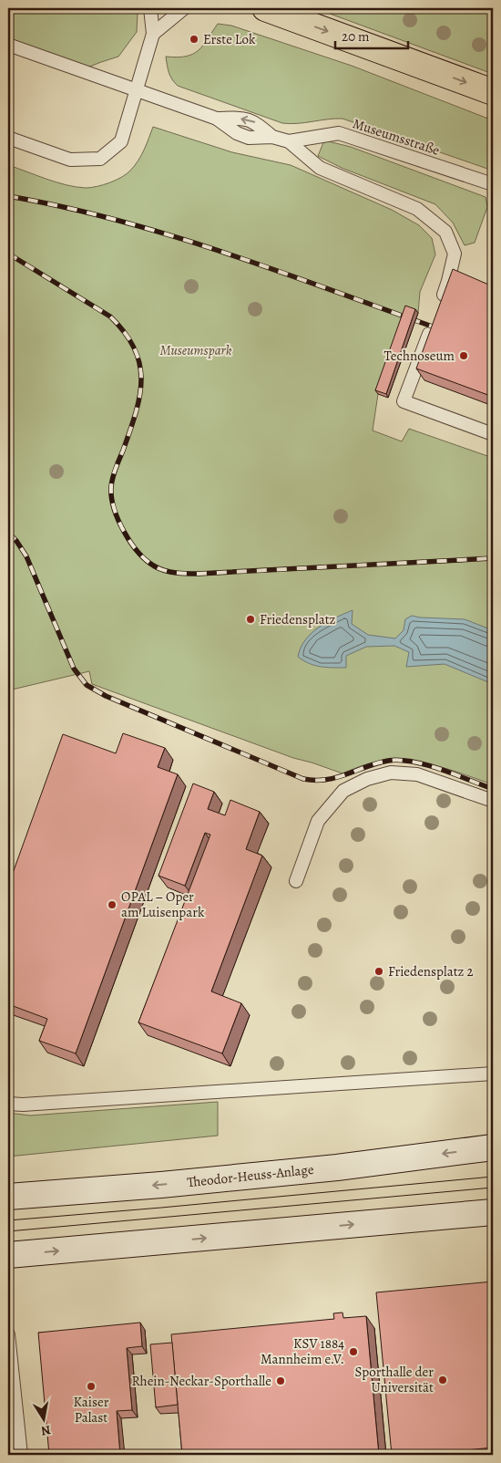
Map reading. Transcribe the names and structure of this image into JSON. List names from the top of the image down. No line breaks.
{"streets":{"main road":["Theodor-Heuss-Anlage"],"lane":["Museumsstraße"]},"parks":["Museumspark"],"places":["Erste Lok","Technoseum","Friedensplatz","OPAL – Oper am Luisenpark","Friedensplatz 2","KSV 1884 Mannheim e.V.","Sporthalle der Universität","Rhein-Neckar-Sporthalle","Kaiser Palast"],"scale_bar":"20 m","north":"bottom"}
